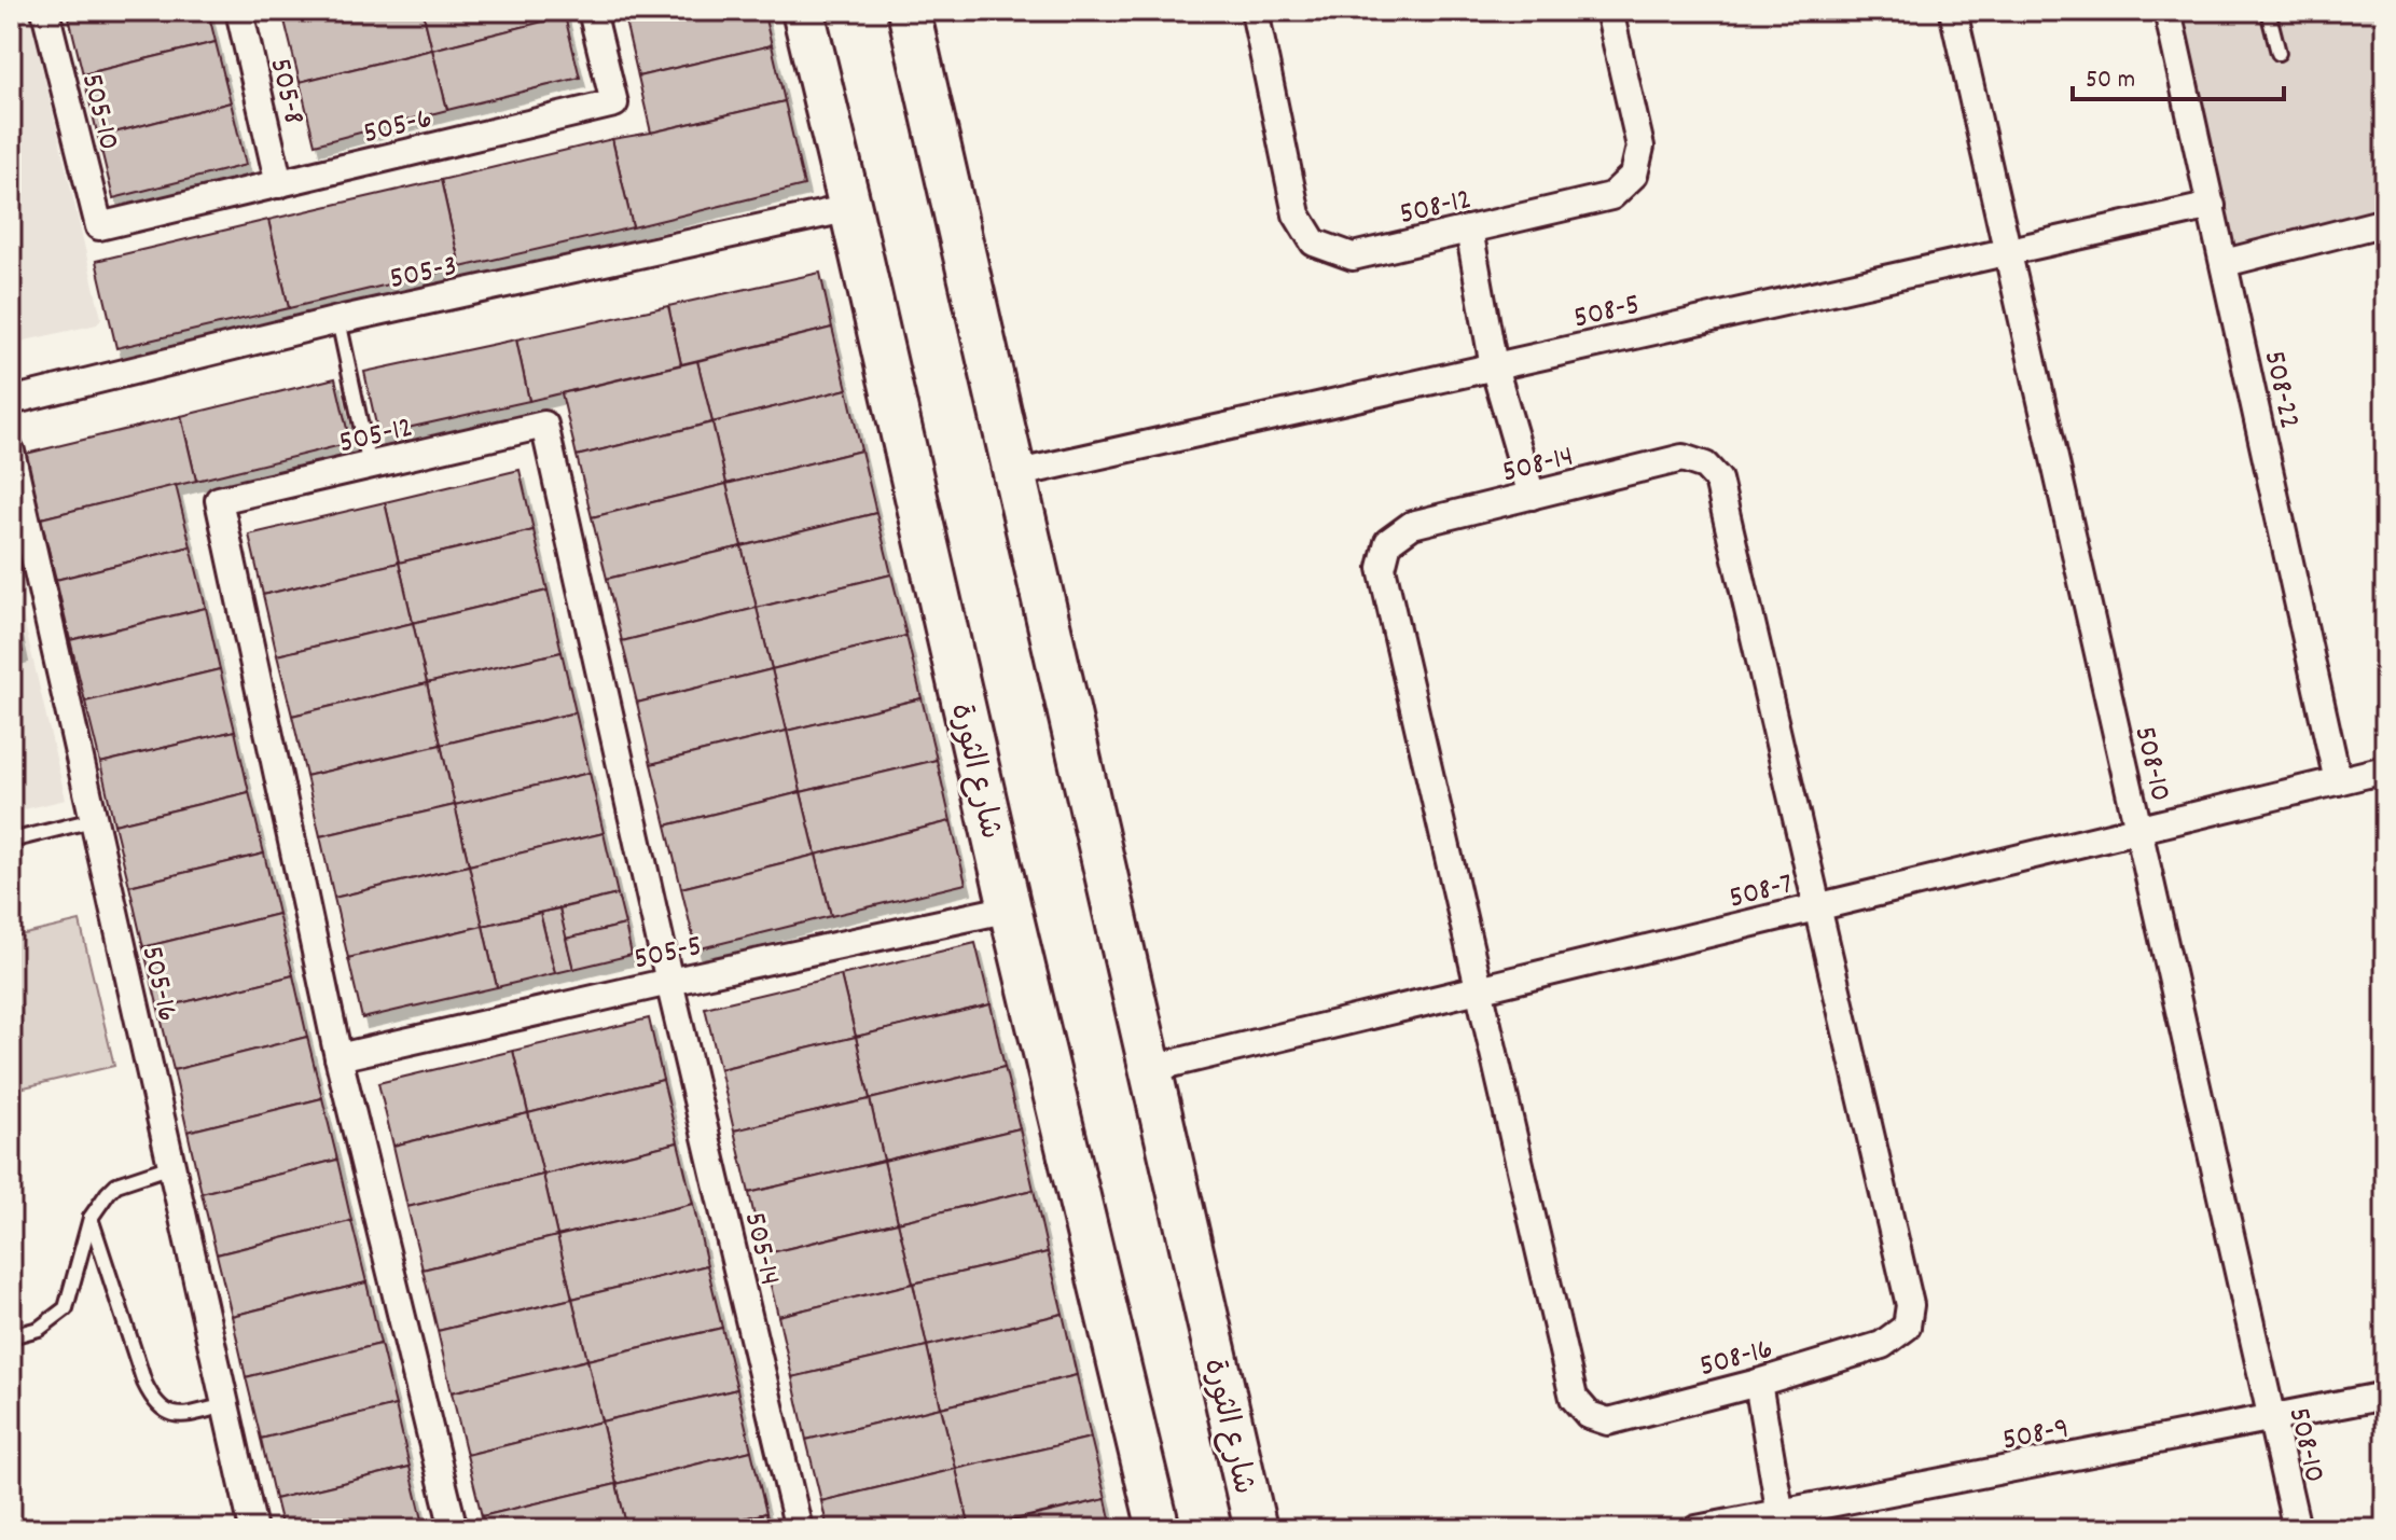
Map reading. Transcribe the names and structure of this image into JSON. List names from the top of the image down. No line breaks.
{"streets":{"main road":["شارع الثورة"],"street":["505-8","505-10","505-6","508-12","505-3","508-5","508-22","505-12","508-14","508-10","508-7","505-5","505-16","505-14","508-16","508-9"]},"crossings":[["505-8","505-6"],["505-10","505-6"],["505-3","شارع الثورة"],["508-5","508-22"],["508-5","508-10"],["508-5","شارع الثورة"],["508-22","508-7"],["505-12","505-5"],["505-12","505-14"],["508-14","508-7"],["508-14","508-16"],["508-10","508-7"],["508-10","508-9"],["شارع الثورة","508-7"],["شارع الثورة","505-5"],["508-7","508-16"],["505-5","505-14"]],"scale_bar":"50 m"}
